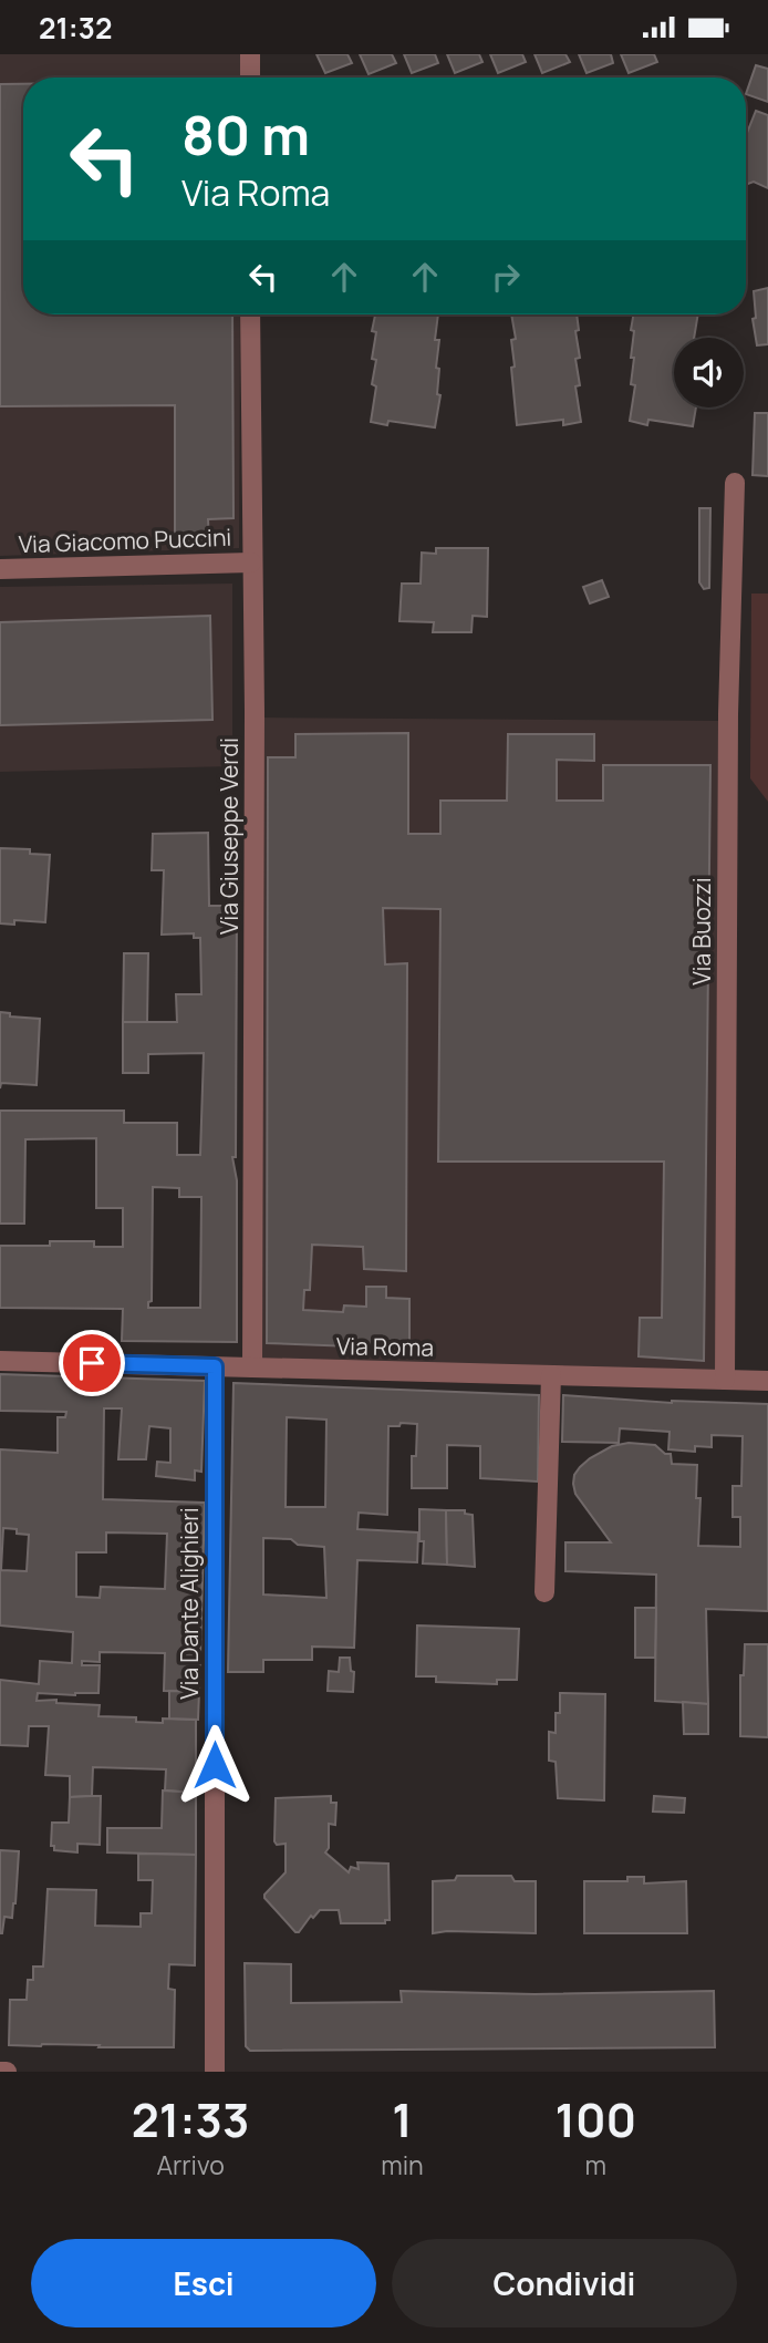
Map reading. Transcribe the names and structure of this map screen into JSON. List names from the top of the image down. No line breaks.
{"streets":{"street":["Via Giacomo Puccini","Via Giuseppe Verdi","Via Buozzi","Via Roma","Via Dante Alighieri"]},"crossings":[["Via Giacomo Puccini","Via Giuseppe Verdi"],["Via Giuseppe Verdi","Via Roma"],["Via Buozzi","Via Roma"],["Via Roma","Via Dante Alighieri"]],"page":{"status":"21:32","turn":["80 m","Via Roma"],"eta":["21:33","Arrivo","1","min","100","m"],"buttons":["Esci","Condividi"]}}
